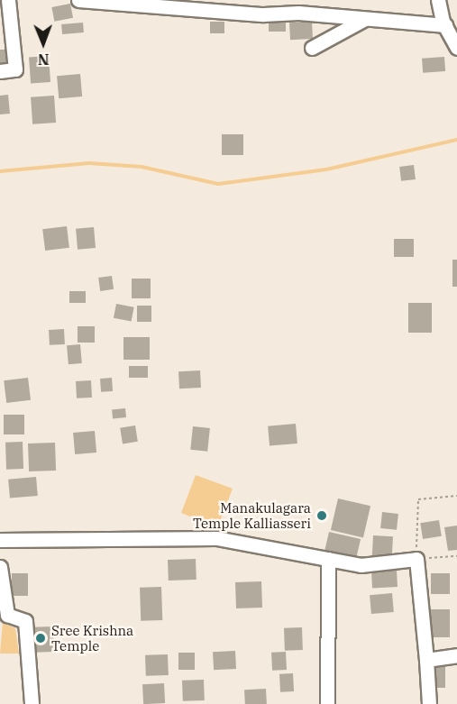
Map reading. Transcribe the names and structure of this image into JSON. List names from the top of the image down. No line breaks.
{"places":["Manakulagara Temple Kalliasseri","Sree Krishna Temple"],"north":"bottom"}
